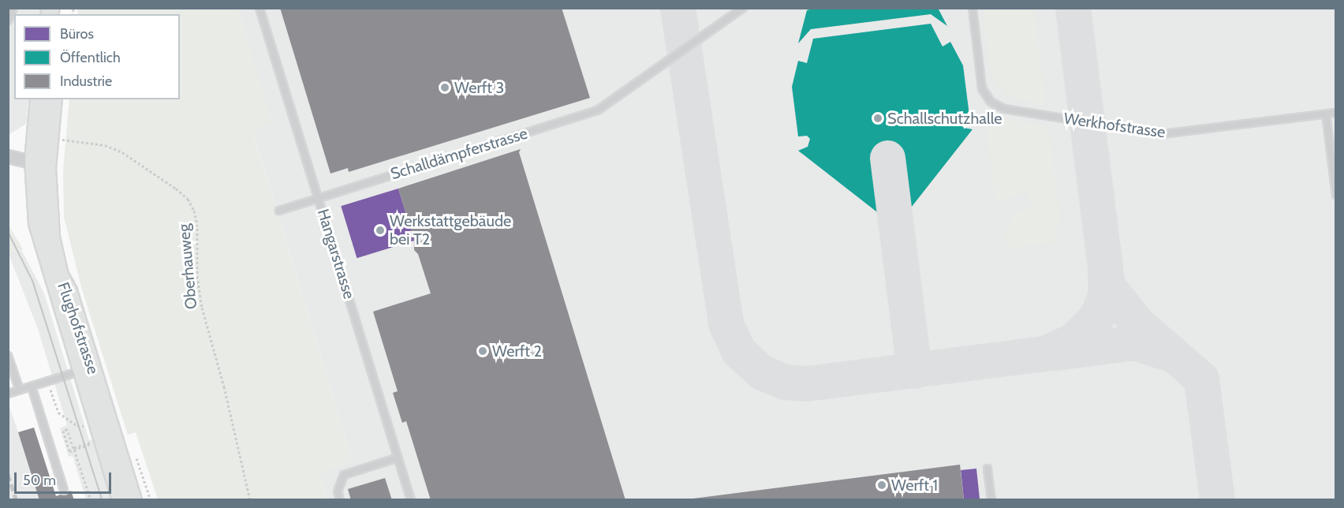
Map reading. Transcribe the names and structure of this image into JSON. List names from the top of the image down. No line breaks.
{"streets":{"main road":["Flughofstrasse"],"lane":["Werkhofstrasse","Schalldämpferstrasse","Hangarstrasse"],"path":["Oberhauweg"]},"crossings":[["Schalldämpferstrasse","Hangarstrasse"]],"places":["Werft 3","Schallschutzhalle","Werkstattgebäude bei T2","Werft 2","Werft 1"],"legend":["Büros","Öffentlich","Industrie"],"scale_bar":"50 m"}
